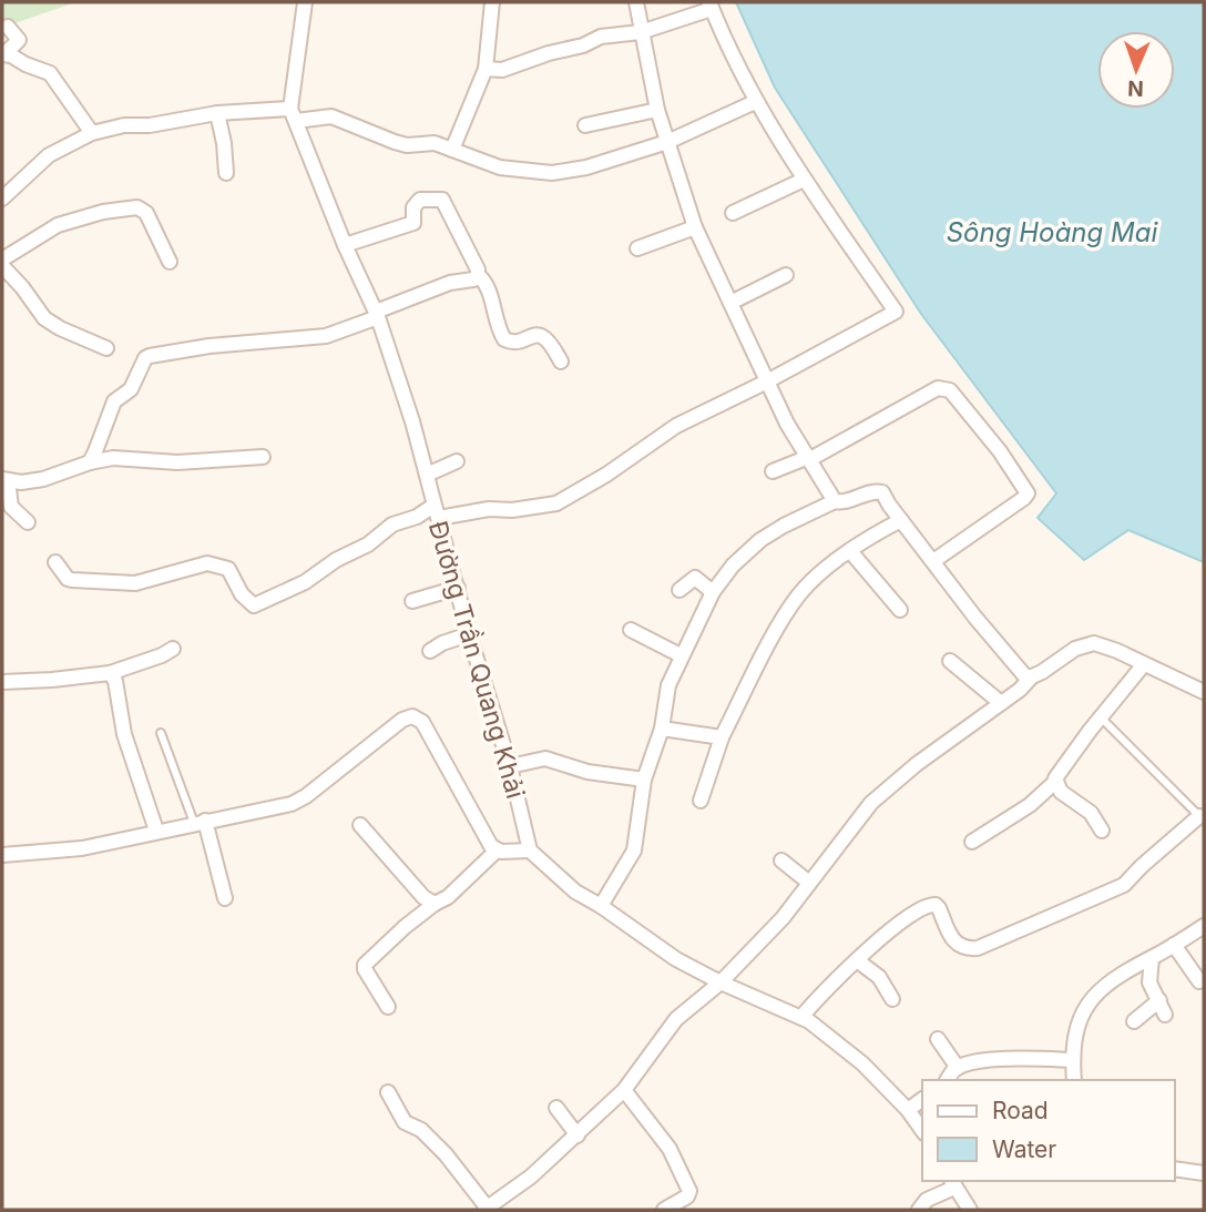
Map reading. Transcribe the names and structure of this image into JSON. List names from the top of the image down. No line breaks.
{"streets":{"street":["Đường Trần Quang Khải"]},"water":["Sông Hoàng Mai"],"legend":["Road","Water"],"north":"bottom"}
